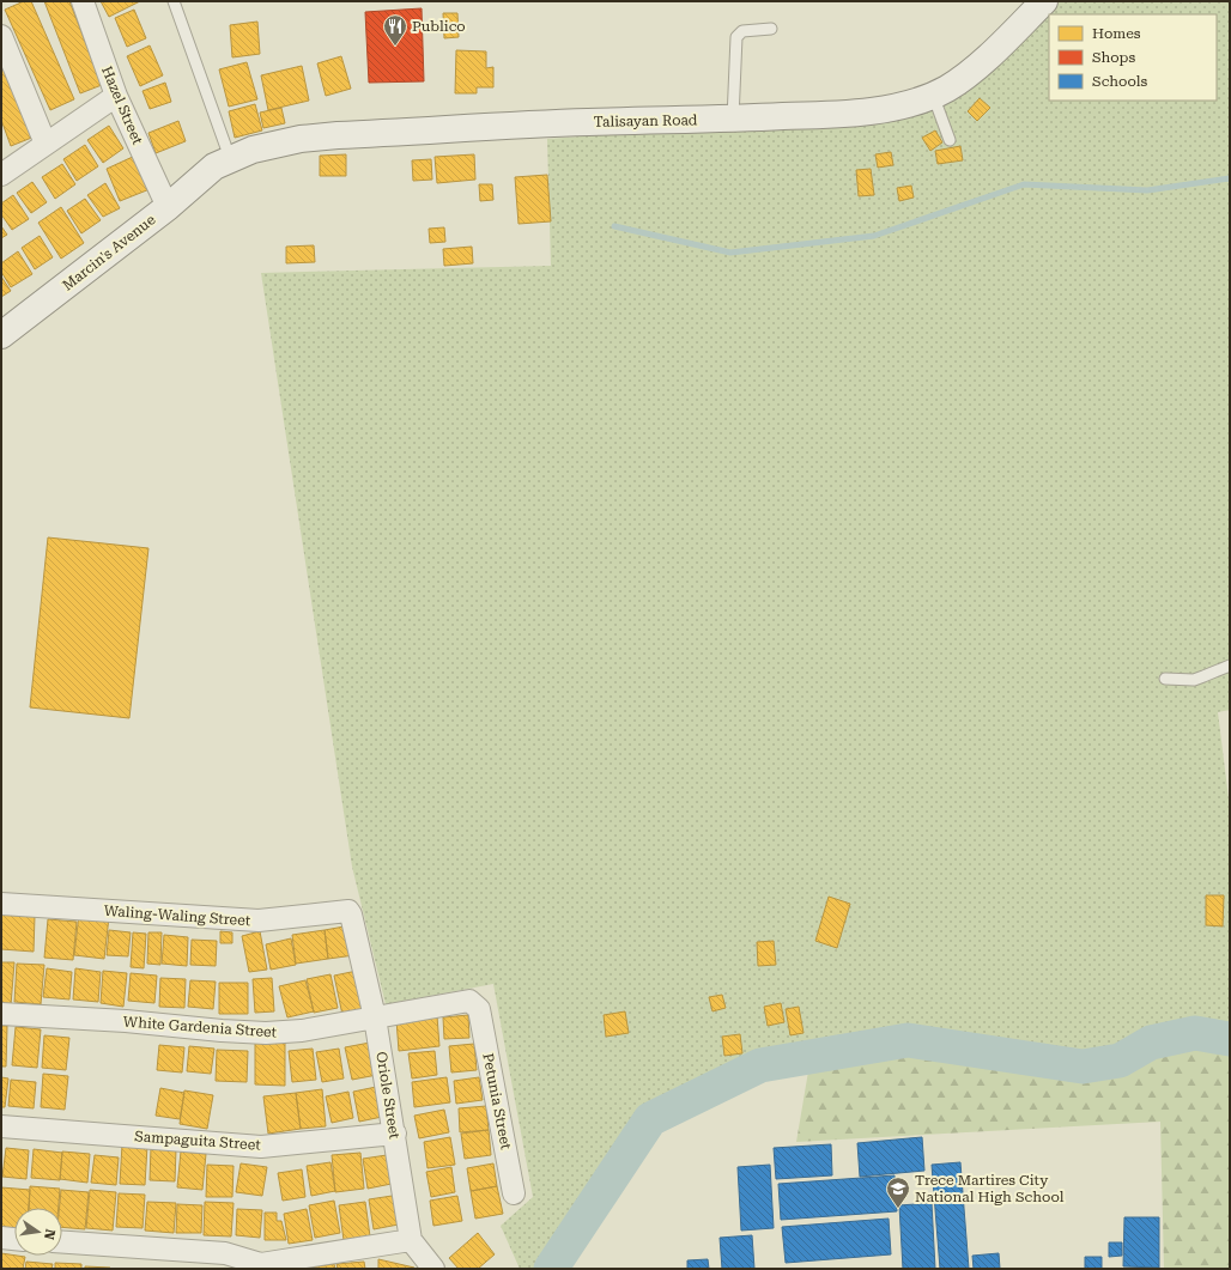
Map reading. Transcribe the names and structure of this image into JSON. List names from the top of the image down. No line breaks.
{"streets":{"main road":["Talisayan Road","Marcin's Avenue"],"street":["Hazel Street","Waling-Waling Street","White Gardenia Street","Oriole Street","Petunia Street","Sampaguita Street"]},"crossings":[["Hazel Street","Marcin's Avenue"],["Talisayan Road","Marcin's Avenue"],["Waling-Waling Street","Oriole Street"],["White Gardenia Street","Oriole Street"],["White Gardenia Street","Petunia Street"],["Oriole Street","Sampaguita Street"]],"places":{"restaurant":["Publico"],"school or university":["Trece Martires City National High School"]},"legend":["Homes","Shops","Schools"],"north":"right"}
